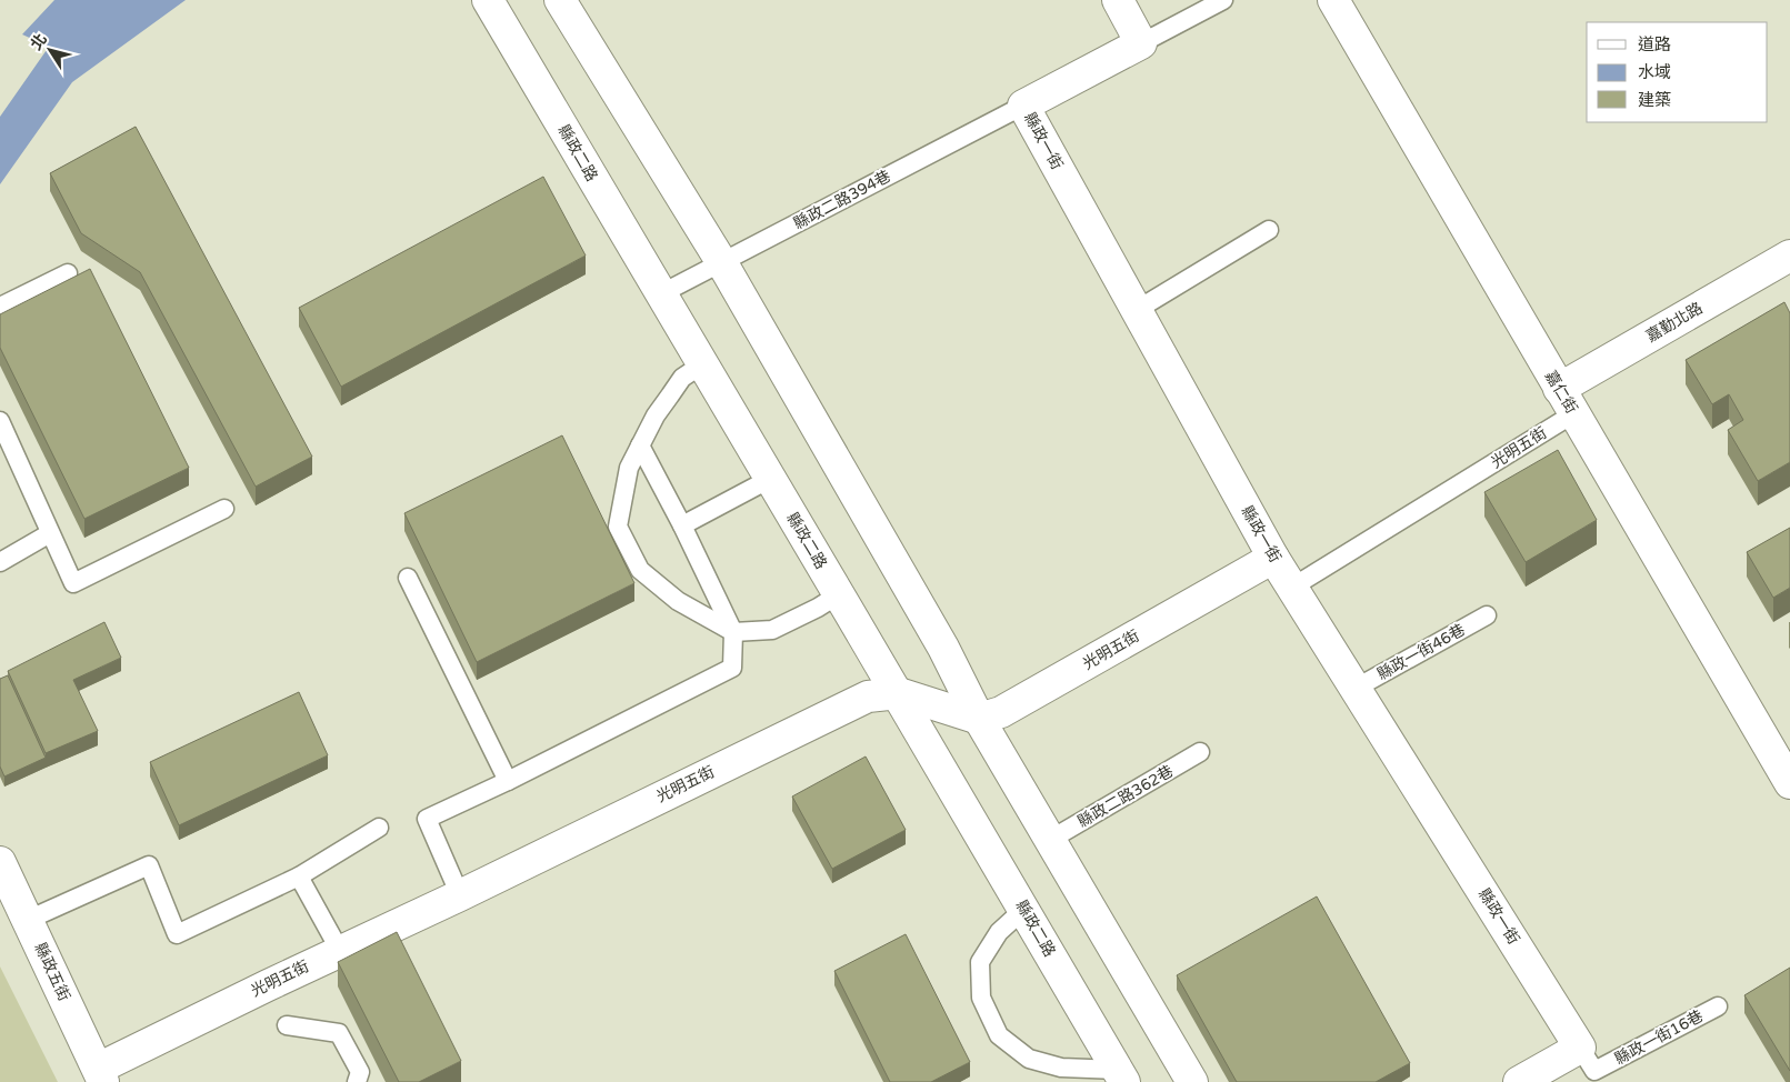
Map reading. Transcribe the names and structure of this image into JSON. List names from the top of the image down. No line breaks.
{"streets":{"street":["縣政一街","縣政二路","嘉勤北路","嘉仁街","光明五街","縣政五街"],"lane":["縣政二路394巷","縣政一街46巷","縣政二路362巷","縣政一街16巷"]},"crossings":[["縣政一街","縣政二路394巷"],["縣政一街","光明五街"],["縣政一街","縣政一街46巷"],["縣政一街","縣政一街16巷"],["縣政二路","縣政二路394巷"],["縣政二路","光明五街"],["嘉勤北路","嘉仁街"],["嘉勤北路","光明五街"],["嘉仁街","光明五街"],["光明五街","縣政五街"]],"legend":["道路","水域","建築"],"north":"top left"}
